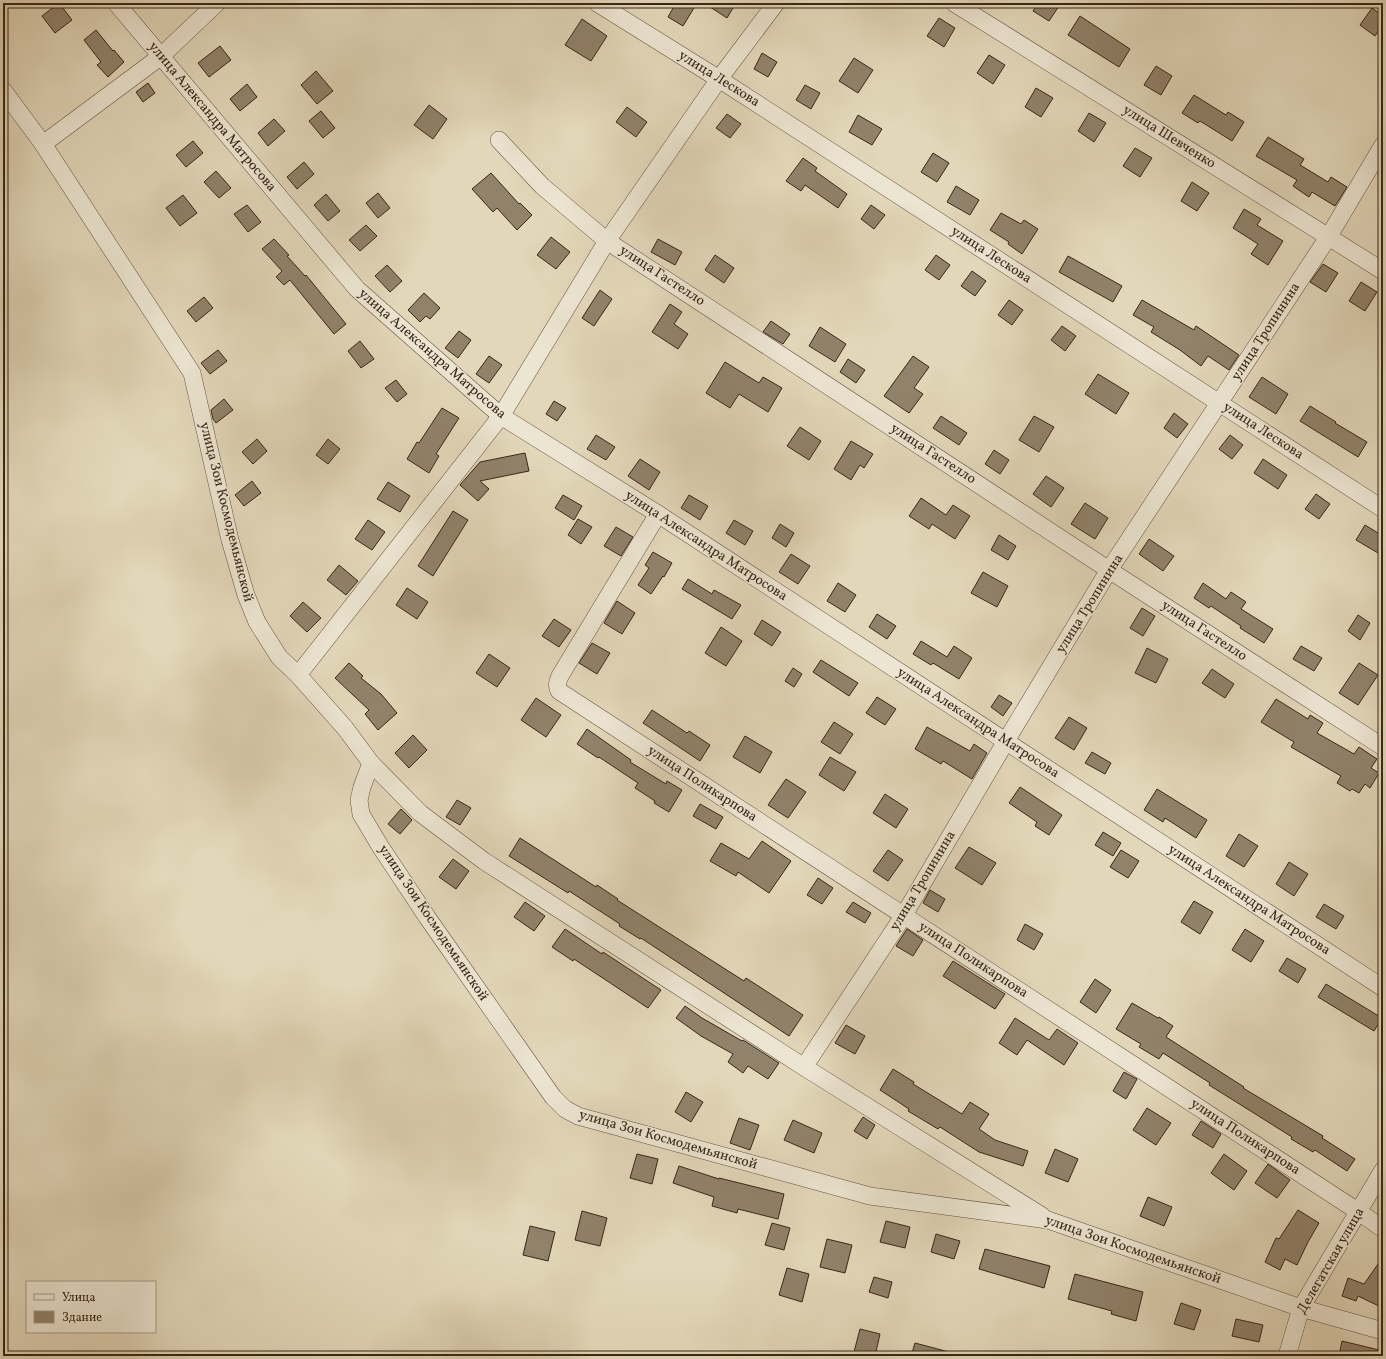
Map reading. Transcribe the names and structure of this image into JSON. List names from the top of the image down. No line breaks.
{"streets":{"street":["улица Лескова","улица Александра Матросова","улица Шевченко","улица Гастелло","улица Тропинина","улица Зои Космодемьянской","улица Поликарпова","Делегатская улица"]},"crossings":[["улица Лескова","улица Тропинина"],["улица Александра Матросова","улица Тропинина"],["улица Александра Матросова","улица Поликарпова"],["улица Шевченко","улица Тропинина"],["улица Гастелло","улица Тропинина"],["улица Тропинина","улица Поликарпова"],["улица Зои Космодемьянской","Делегатская улица"],["улица Поликарпова","Делегатская улица"]],"legend":["Улица","Здание"]}
